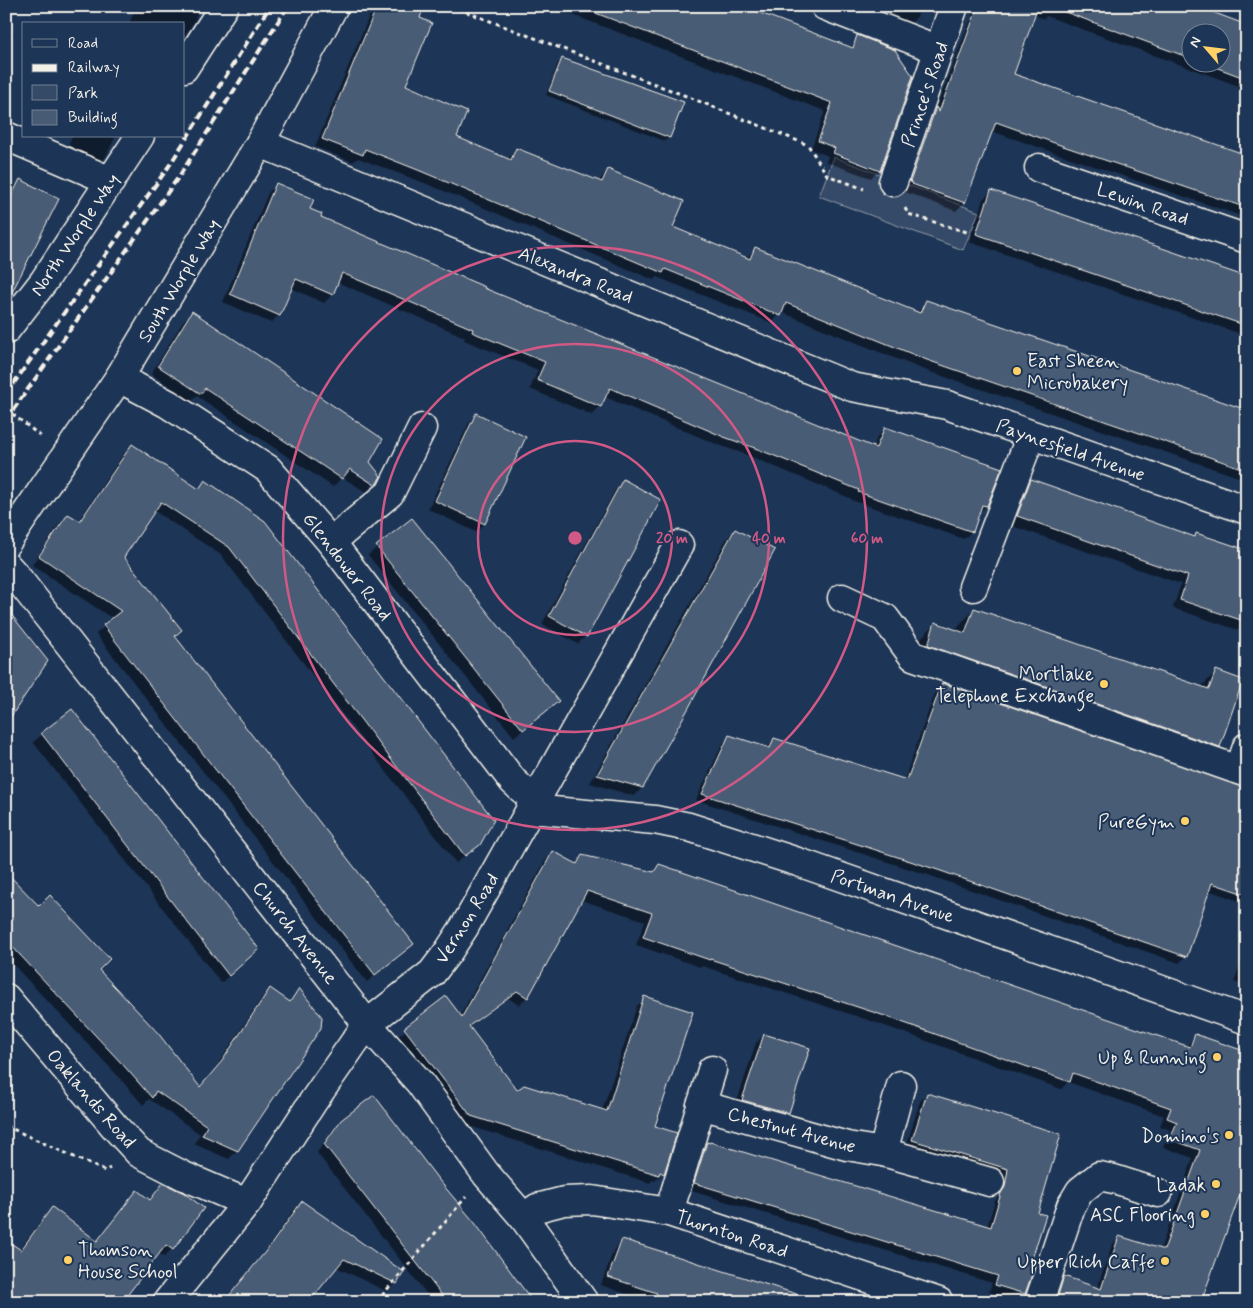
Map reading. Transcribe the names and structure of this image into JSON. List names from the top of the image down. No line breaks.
{"streets":{"street":["Prince's Road","Lewin Road","North Worple Way","Alexandra Road","South Worple Way","Paynesfield Avenue","Glendower Road","Portman Avenue","Vernon Road","Church Avenue","Oaklands Road","Chestnut Avenue","Thornton Road"]},"crossings":[["Alexandra Road","South Worple Way"],["Alexandra Road","Paynesfield Avenue"],["South Worple Way","Glendower Road"],["Glendower Road","Portman Avenue"],["Glendower Road","Vernon Road"],["Portman Avenue","Vernon Road"],["Vernon Road","Church Avenue"],["Vernon Road","Oaklands Road"],["Church Avenue","Thornton Road"],["Chestnut Avenue","Thornton Road"]],"places":["East Sheen Microbakery","Mortlake Telephone Exchange","PureGym","Up & Running","Domino's","Ladak","ASC Flooring","Thomson House School","Upper Rich Caffe"],"legend":["Road","Railway","Park","Building"],"north":"top left","rings":["20 m","40 m","60 m"]}
